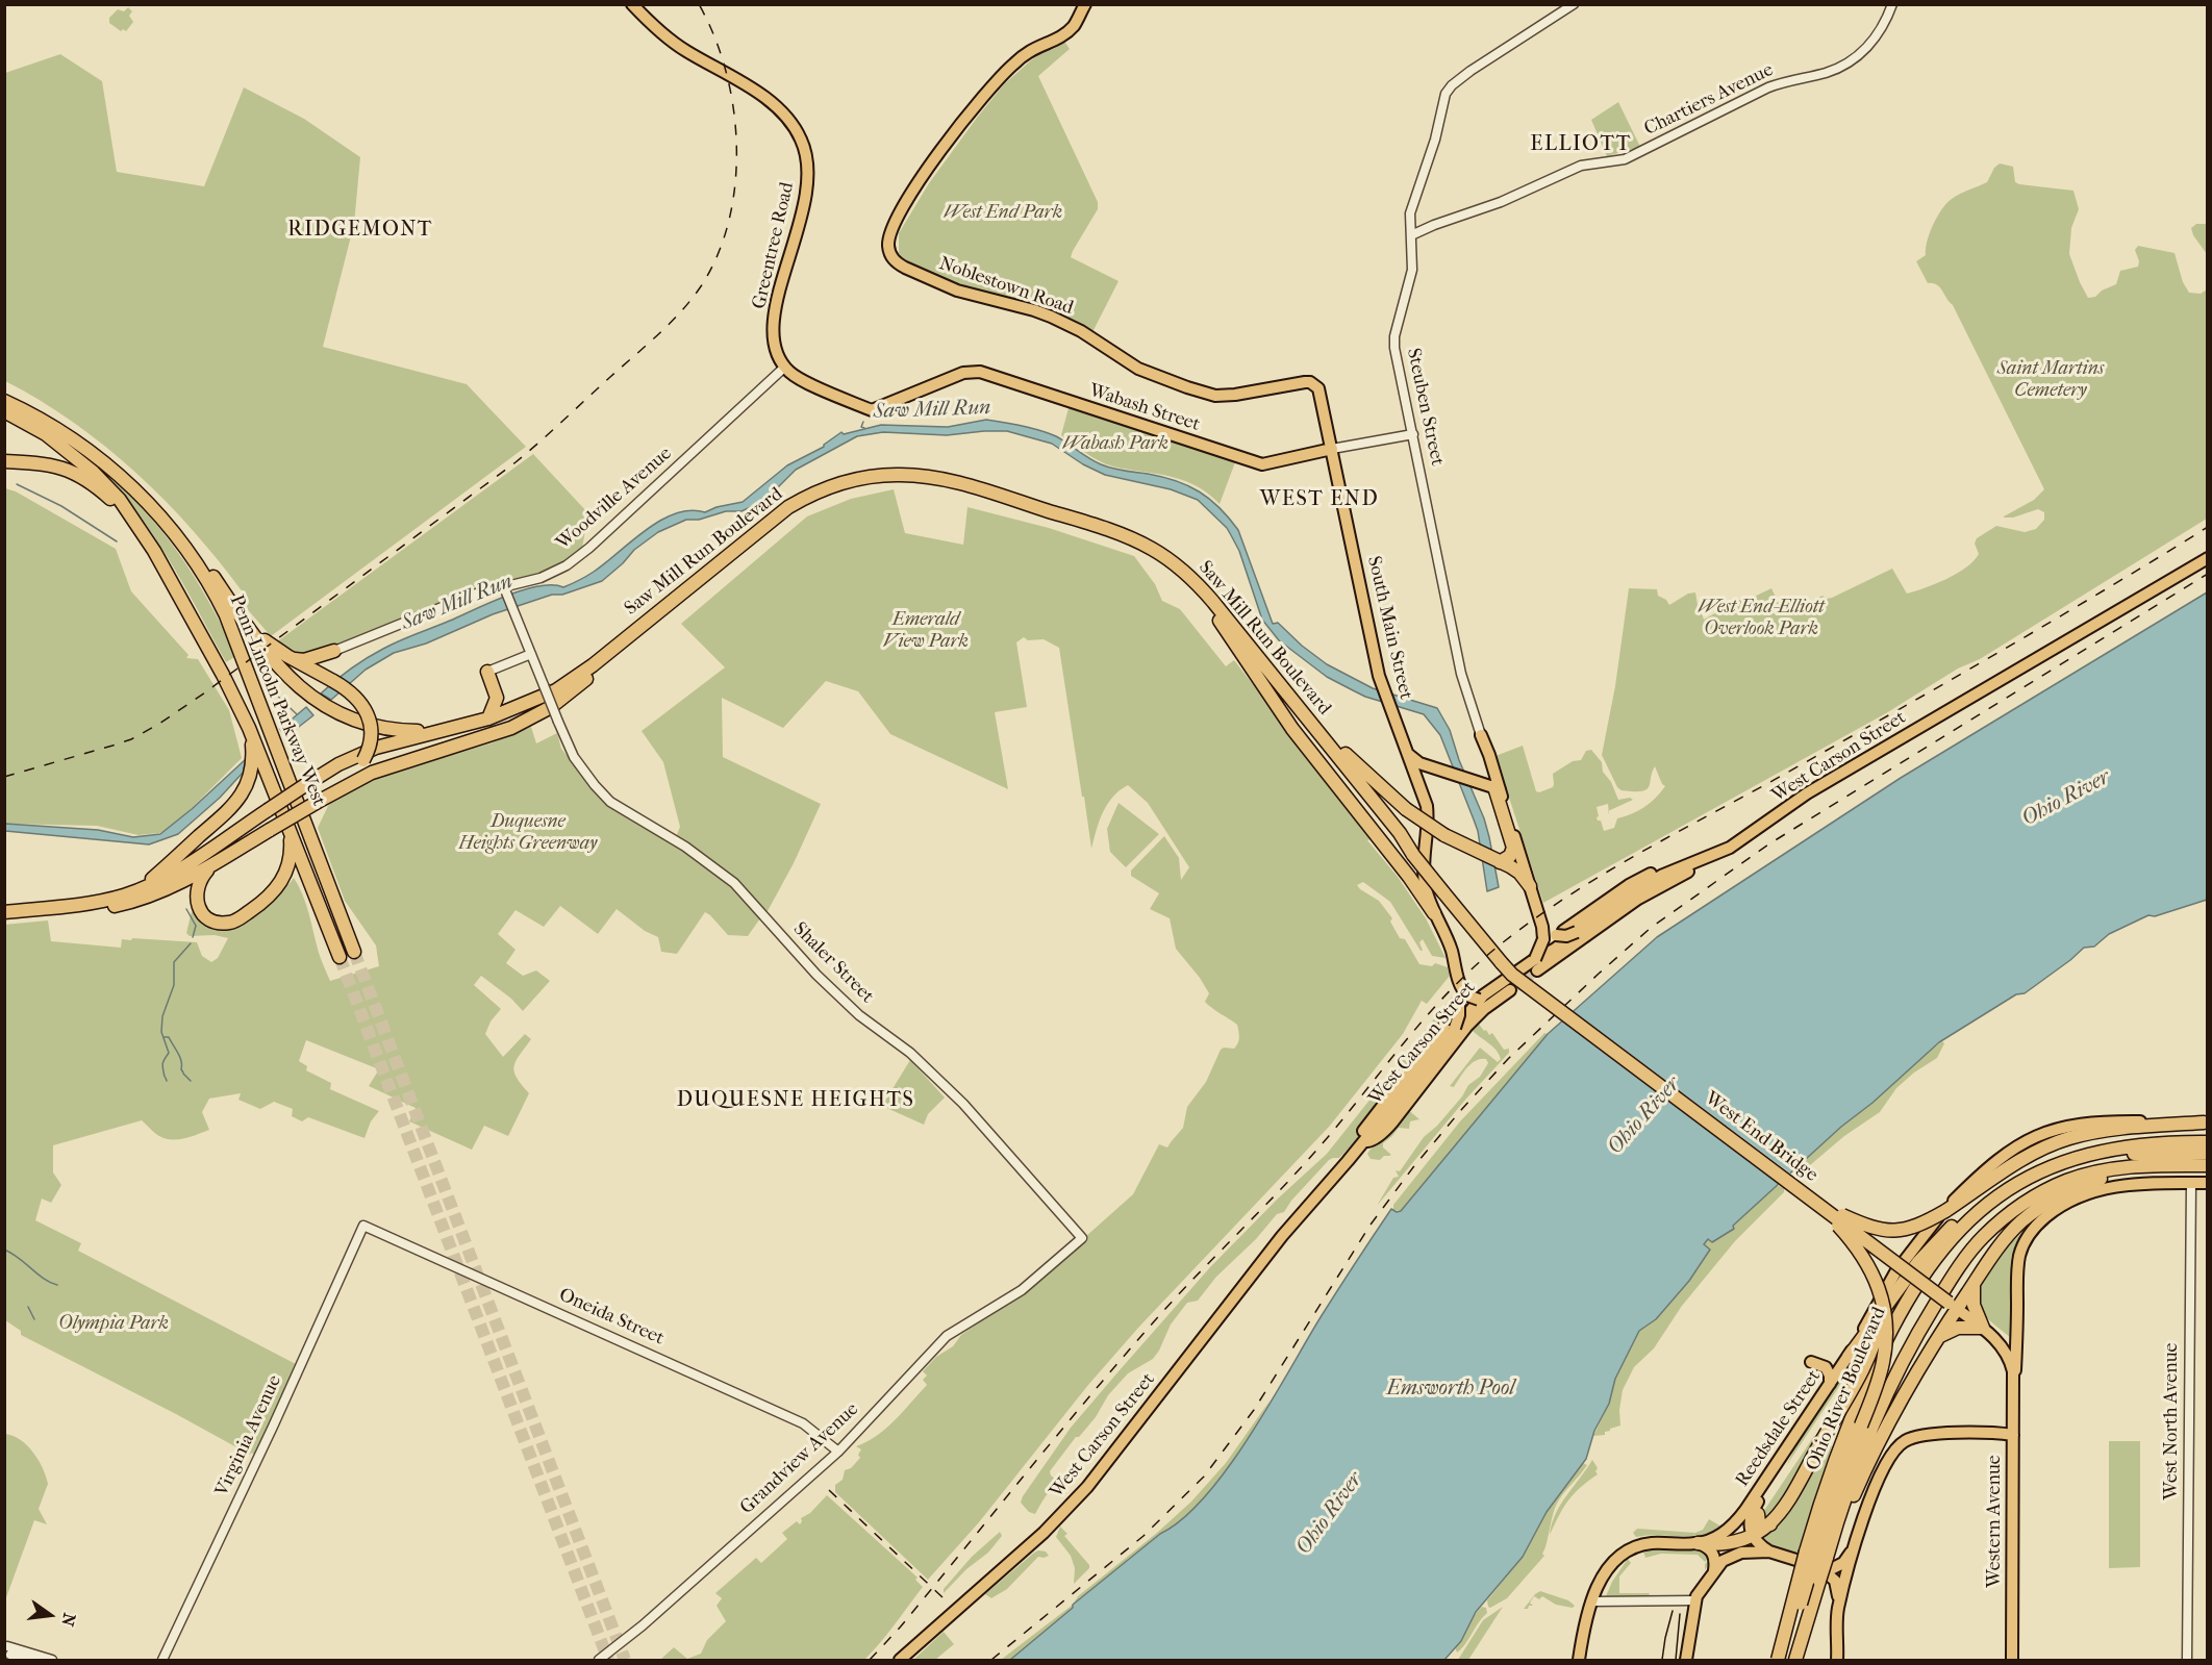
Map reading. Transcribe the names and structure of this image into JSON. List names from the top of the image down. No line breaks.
{"streets":{"highway":["Saw Mill Run Boulevard","Penn-Lincoln Parkway West","West End Bridge","Ohio River Boulevard"],"main road":["Greentree Road","Noblestown Road","Steuben Street","Wabash Street","South Main Street","West Carson Street","Reedsdale Street","Western Avenue"],"street":["Chartiers Avenue","Woodville Avenue","Shaler Street","Oneida Street","West North Avenue","Virginia Avenue","Grandview Avenue"]},"crossings":[["Chartiers Avenue","Steuben Street"],["Greentree Road","Wabash Street"],["Greentree Road","Woodville Avenue"],["Noblestown Road","South Main Street"],["Steuben Street","Wabash Street"],["Wabash Street","Woodville Avenue"],["Wabash Street","South Main Street"],["Woodville Avenue","Shaler Street"],["Saw Mill Run Boulevard","West Carson Street"],["Saw Mill Run Boulevard","West End Bridge"],["South Main Street","West Carson Street"],["West Carson Street","West End Bridge"],["Shaler Street","Grandview Avenue"],["West End Bridge","Western Avenue"],["Oneida Street","Virginia Avenue"],["Oneida Street","Grandview Avenue"],["West North Avenue","Western Avenue"]],"districts":["ELLIOTT","RIDGEMONT","WEST END","DUQUESNE HEIGHTS"],"water":["Saw Mill Run","Ohio River","Emsworth Pool"],"parks":["West End Park","Saint Martins Cemetery","Wabash Park","West End-Elliott Overlook Park","Emerald View Park","Duquesne Heights Greenway","Olympia Park"],"north":"right"}
